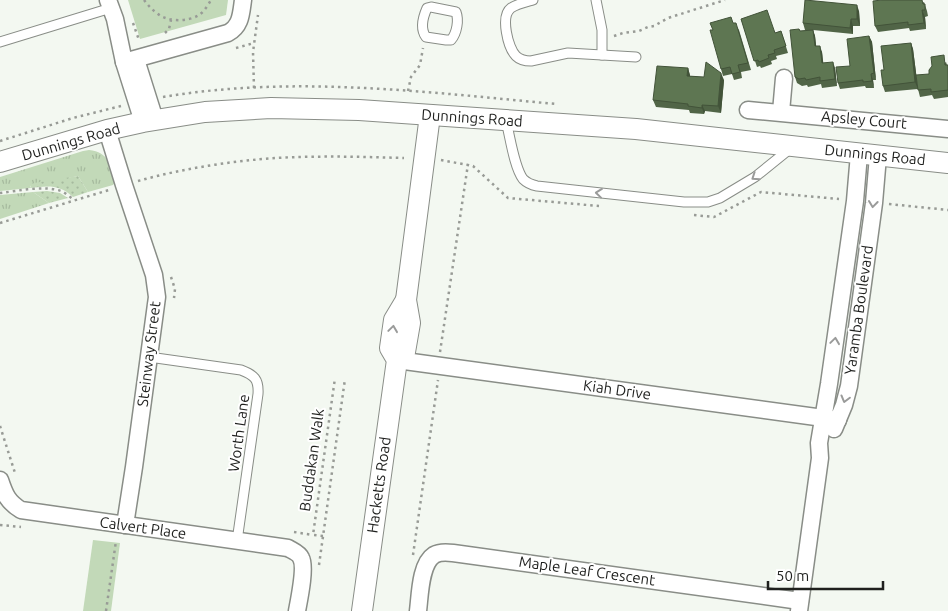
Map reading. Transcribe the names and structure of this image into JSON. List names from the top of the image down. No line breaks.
{"streets":{"street":["Dunnings Road","Apsley Court","Yaramba Boulevard","Steinway Street","Kiah Drive","Hacketts Road","Calvert Place","Maple Leaf Crescent"],"lane":["Worth Lane"],"path":["Buddakan Walk"]},"crossings":[["Dunnings Road","Yaramba Boulevard"],["Dunnings Road","Steinway Street"],["Dunnings Road","Hacketts Road"],["Yaramba Boulevard","Kiah Drive"],["Yaramba Boulevard","Maple Leaf Crescent"],["Steinway Street","Worth Lane"],["Steinway Street","Calvert Place"],["Kiah Drive","Hacketts Road"],["Worth Lane","Calvert Place"]],"scale_bar":"50 m"}
